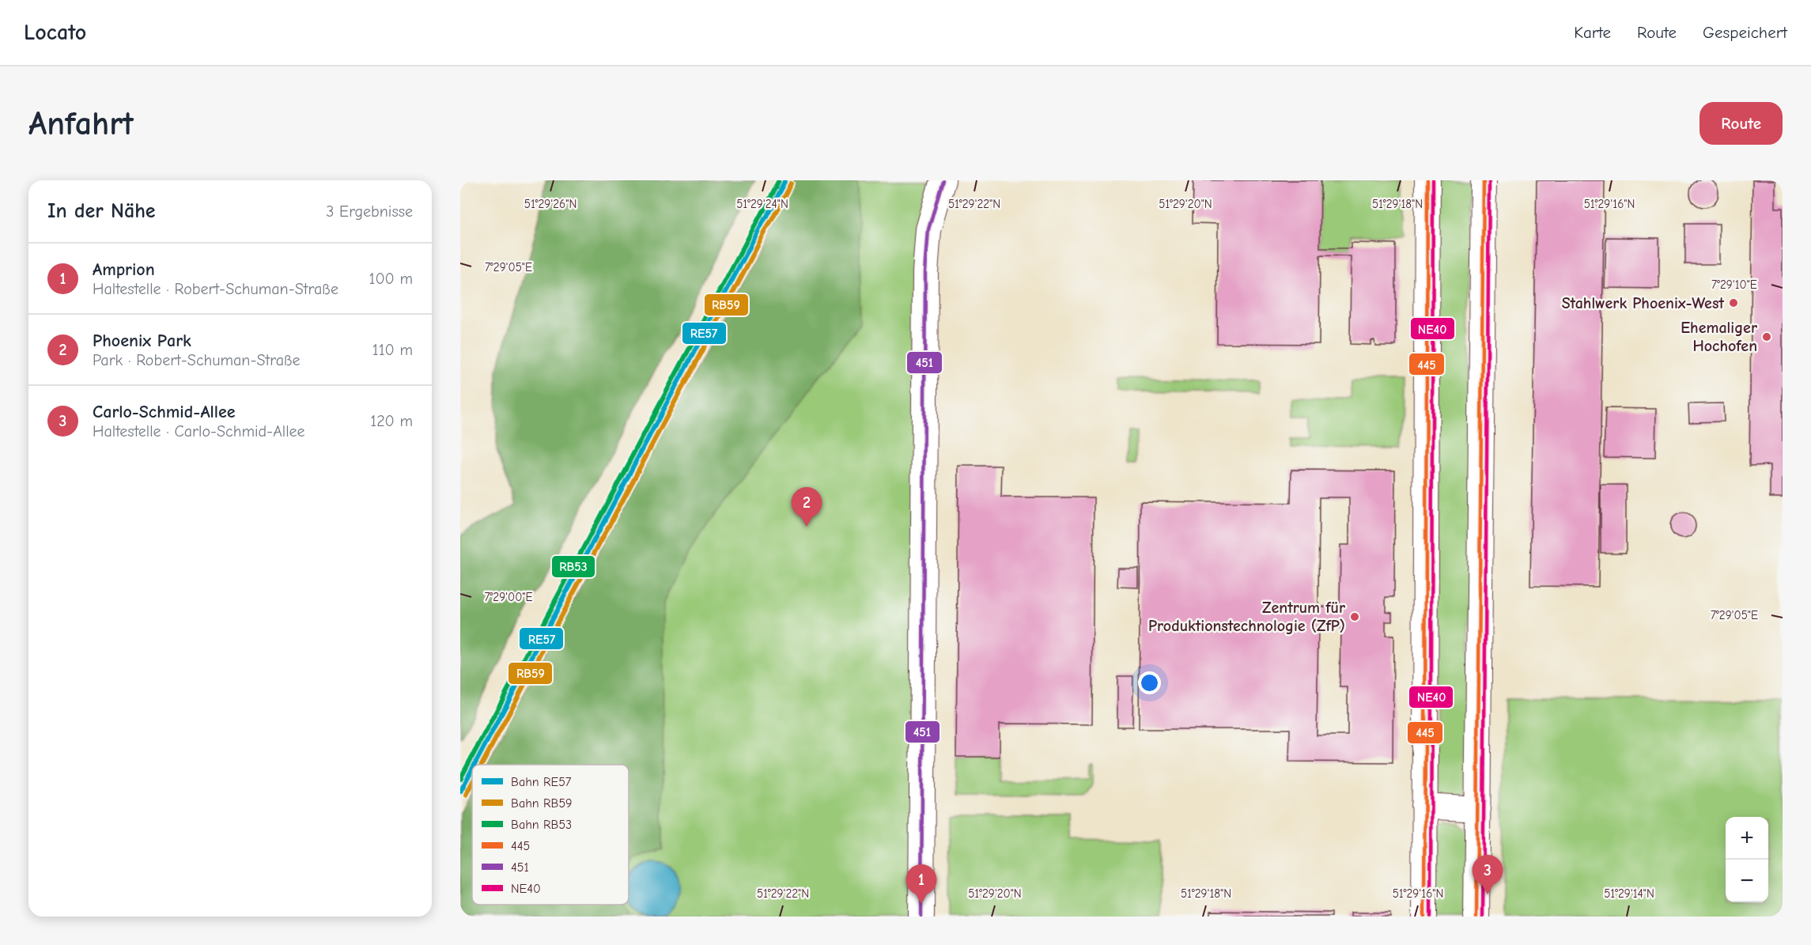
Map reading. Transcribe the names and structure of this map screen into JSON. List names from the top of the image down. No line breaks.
{"places":["Stahlwerk Phoenix-West","Ehemaliger Hochofen","Zentrum für Produktionstechnologie (ZfP)"],"lines":["rail line RE57","rail line RB53","transit line 445","transit line 451","transit line NE40","rail line RB59"],"legend":["Bahn RE57","Bahn RB59","Bahn RB53","445","451","NE40"],"page":{"header":"Locato","nav":["Karte","Route","Gespeichert"],"buttons":"Route","title":"Anfahrt","heading":["In der Nähe","3 Ergebnisse"],"list":[{"mark":"1","name":"Amprion","note":"Haltestelle · Robert-Schuman-Straße","value":"100 m"},{"mark":"2","name":"Phoenix Park","note":"Park · Robert-Schuman-Straße","value":"110 m"},{"mark":"3","name":"Carlo-Schmid-Allee","note":"Haltestelle · Carlo-Schmid-Allee","value":"120 m"}],"pins":["2","3","1"],"map_buttons":["+","−"]},"coordinates":["51°29'26\"N","51°29'24\"N","51°29'22\"N","51°29'20\"N","51°29'18\"N","51°29'16\"N","7°29'05\"E","7°29'10\"E","7°29'00\"E","51°29'14\"N"]}
